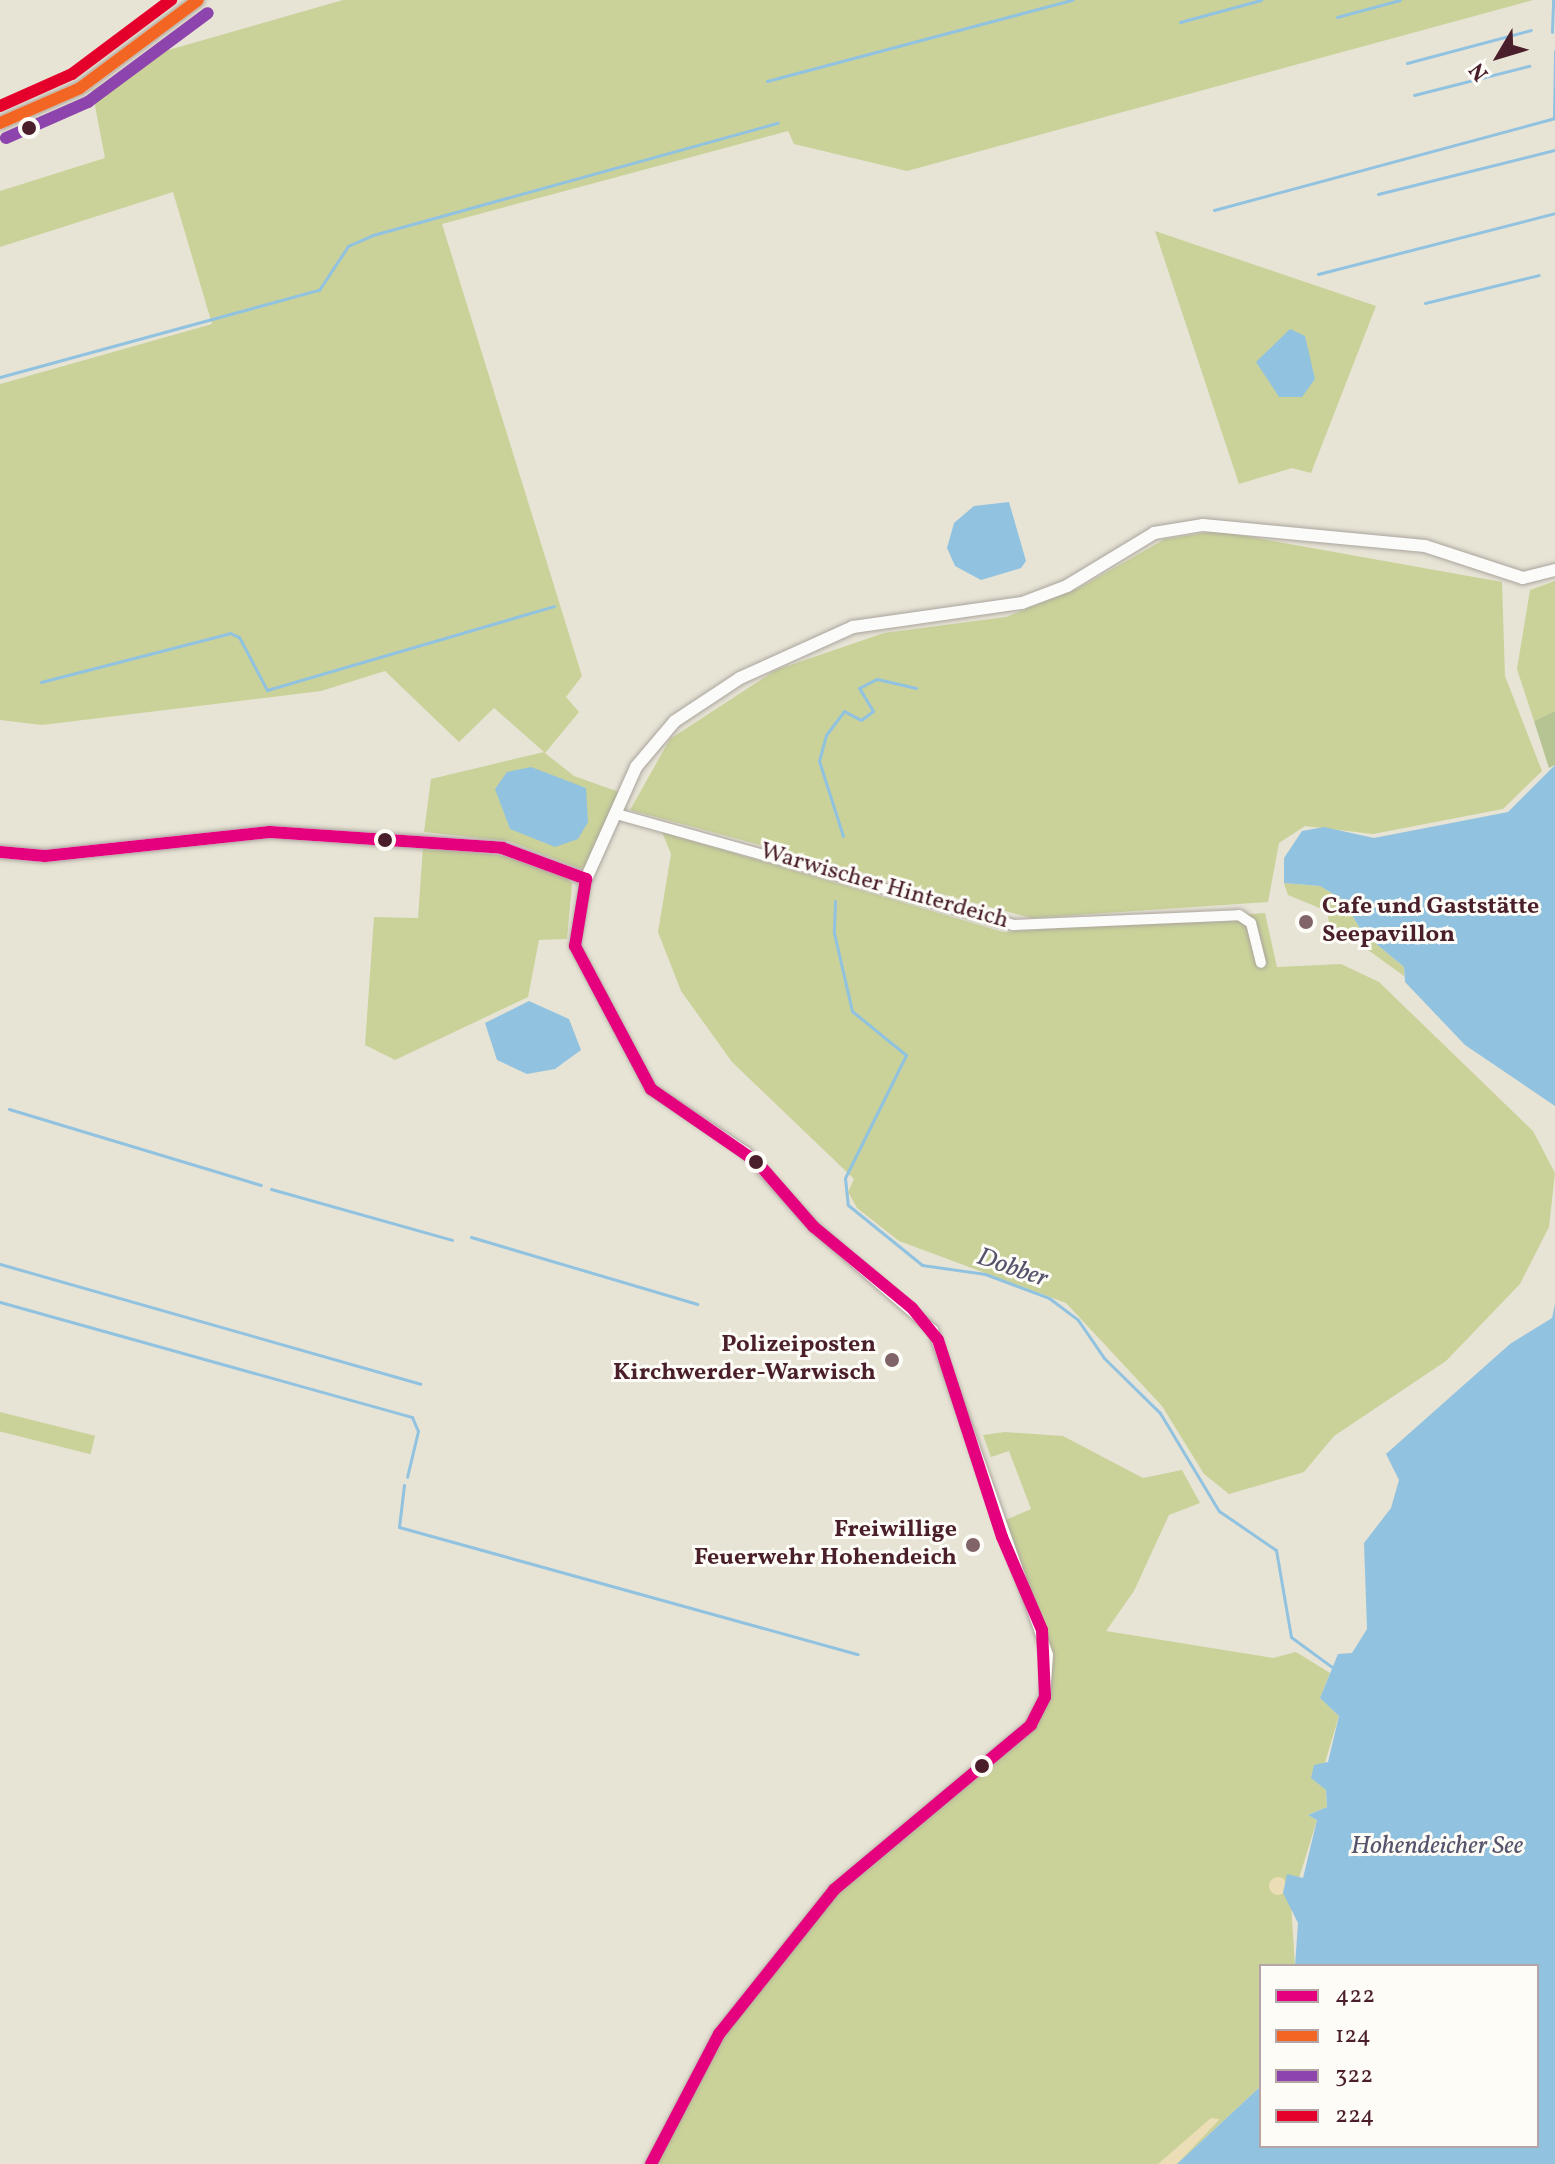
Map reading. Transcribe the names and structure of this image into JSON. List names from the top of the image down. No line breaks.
{"streets":{"street":["Warwischer Hinterdeich"]},"water":["Dobber","Hohendeicher See"],"places":["Cafe und Gaststätte Seepavillon","Polizeiposten Kirchwerder-Warwisch","Freiwillige Feuerwehr Hohendeich"],"lines":["transit line 124","transit line 224","transit line 322","transit line 422"],"legend":["422","124","322","224"],"north":"bottom left"}
